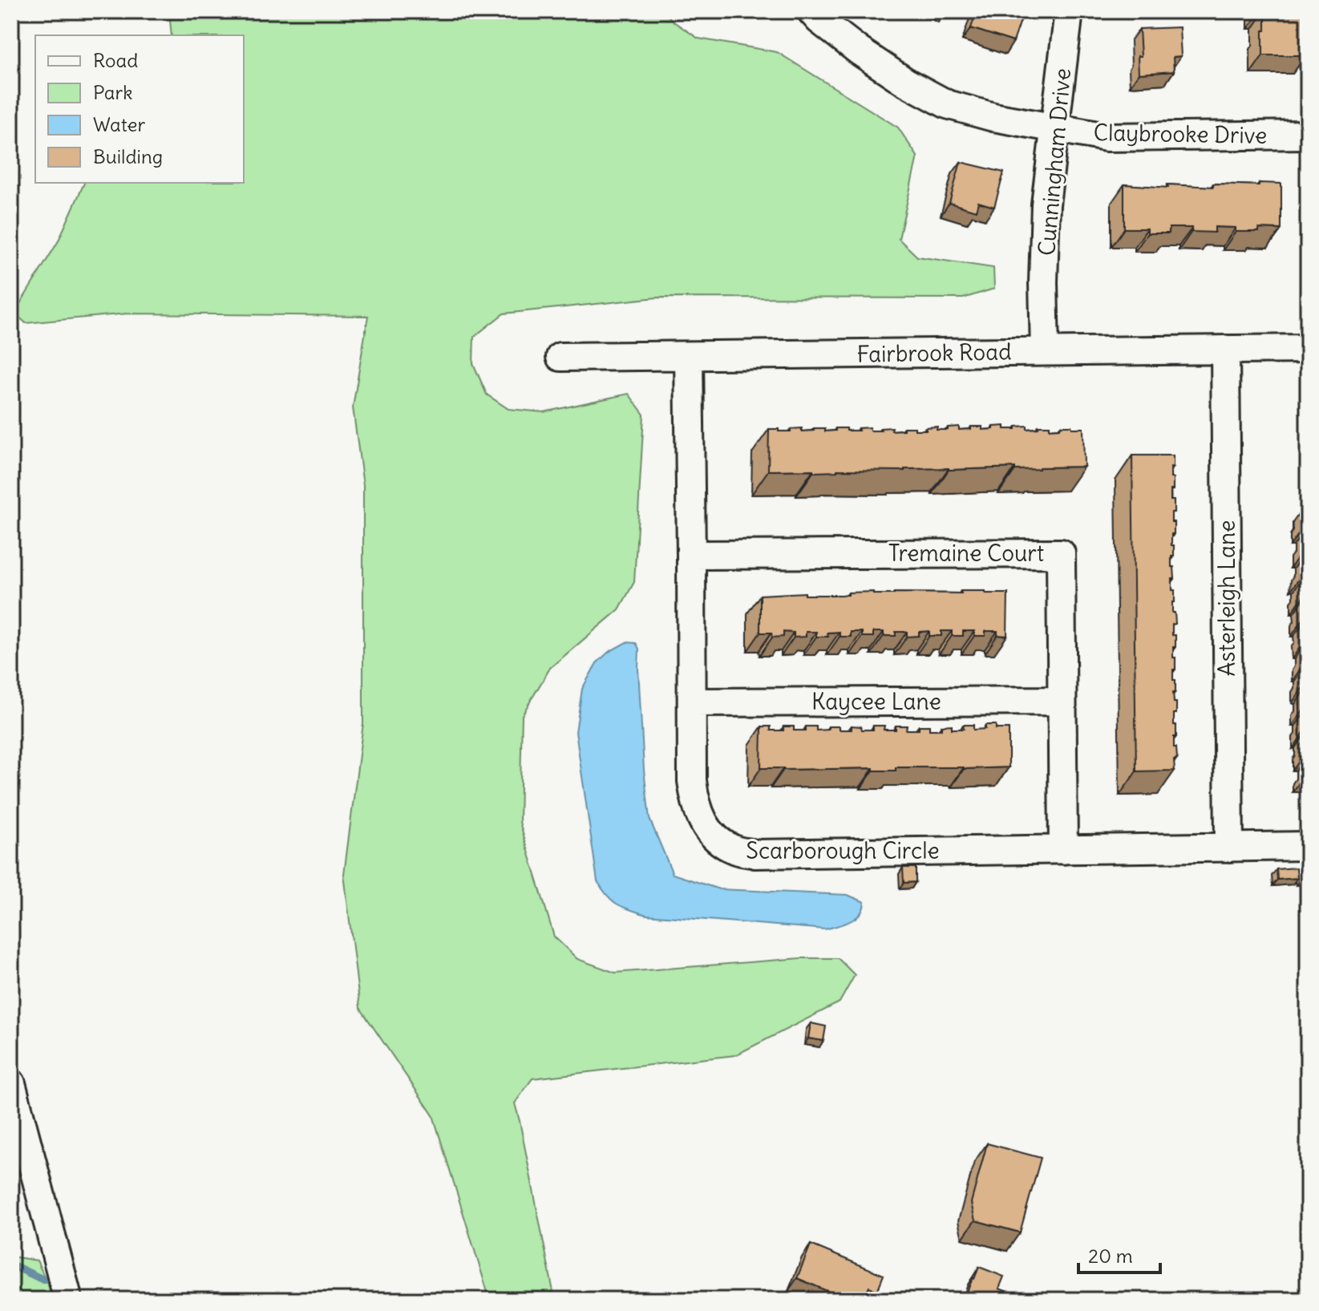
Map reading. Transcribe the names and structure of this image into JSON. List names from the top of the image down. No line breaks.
{"streets":{"street":["Claybrooke Drive","Cunningham Drive","Fairbrook Road","Tremaine Court","Asterleigh Lane","Kaycee Lane","Scarborough Circle"]},"crossings":[["Claybrooke Drive","Cunningham Drive"],["Cunningham Drive","Fairbrook Road"],["Fairbrook Road","Asterleigh Lane"],["Fairbrook Road","Scarborough Circle"],["Tremaine Court","Kaycee Lane"],["Tremaine Court","Scarborough Circle"],["Asterleigh Lane","Scarborough Circle"],["Kaycee Lane","Scarborough Circle"]],"legend":["Road","Park","Water","Building"],"scale_bar":"20 m"}
